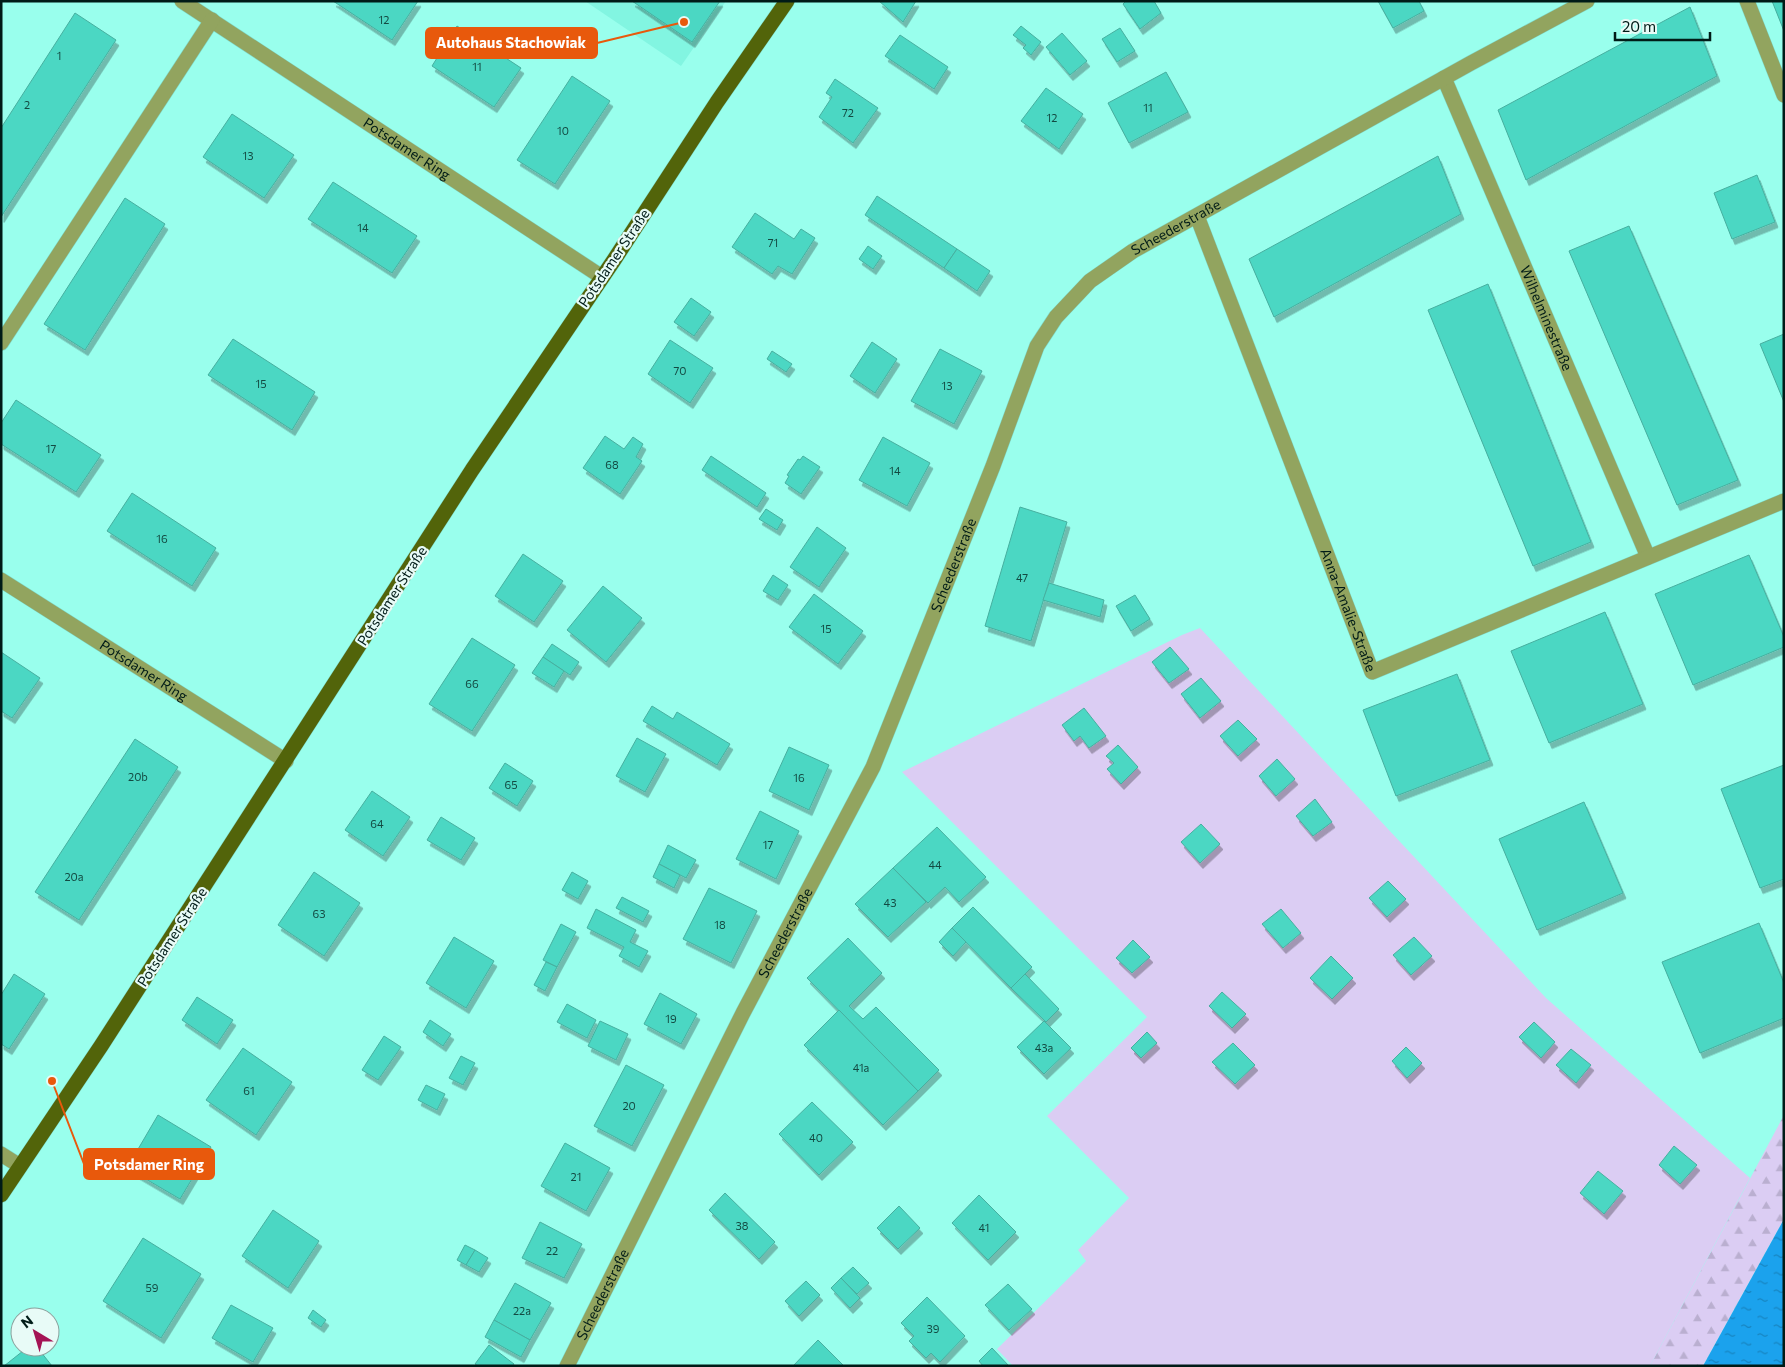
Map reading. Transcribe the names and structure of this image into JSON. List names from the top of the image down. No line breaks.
{"streets":{"main road":["Potsdamer Straße"],"street":["Potsdamer Ring","Scheederstraße","Wilhelminestraße","Anna-Amalie-Straße"]},"crossings":[["Potsdamer Ring","Potsdamer Straße"],["Scheederstraße","Wilhelminestraße"],["Scheederstraße","Anna-Amalie-Straße"],["Wilhelminestraße","Anna-Amalie-Straße"]],"places":["Autohaus Stachowiak","Potsdamer Ring"],"house_numbers":["12","1","11","2","11","72","12","10","13","14","71","70","15","13","17","68","14","16","47","15","66","20b","16","65","64","17","44","20a","43","63","18","19","43a","41a","61","20","40","21","38","41","22","59","22a","39"],"scale_bar":"20 m","north":"top left"}
